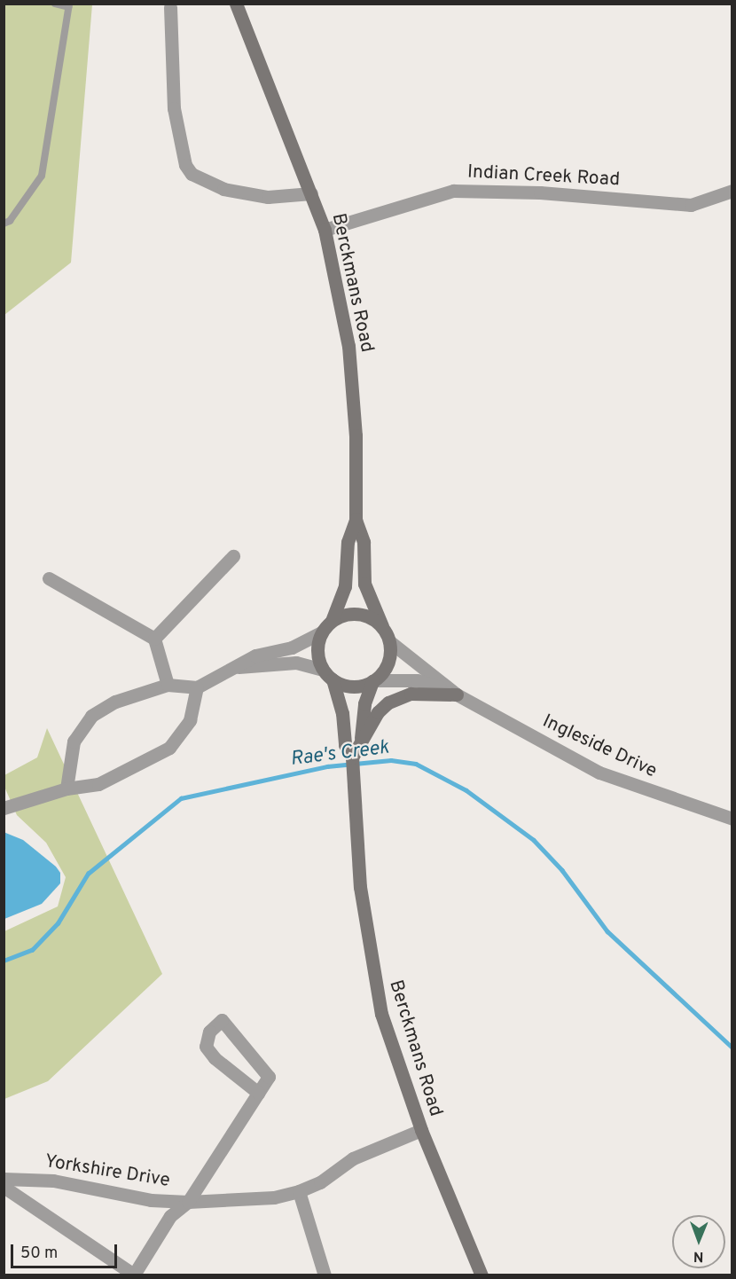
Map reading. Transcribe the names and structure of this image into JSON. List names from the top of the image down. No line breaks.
{"streets":{"main road":["Berckmans Road"],"street":["Indian Creek Road","Ingleside Drive","Yorkshire Drive"]},"crossings":[["Indian Creek Road","Berckmans Road"],["Berckmans Road","Ingleside Drive"],["Berckmans Road","Yorkshire Drive"]],"water":["Rae's Creek"],"scale_bar":"50 m","north":"bottom"}
